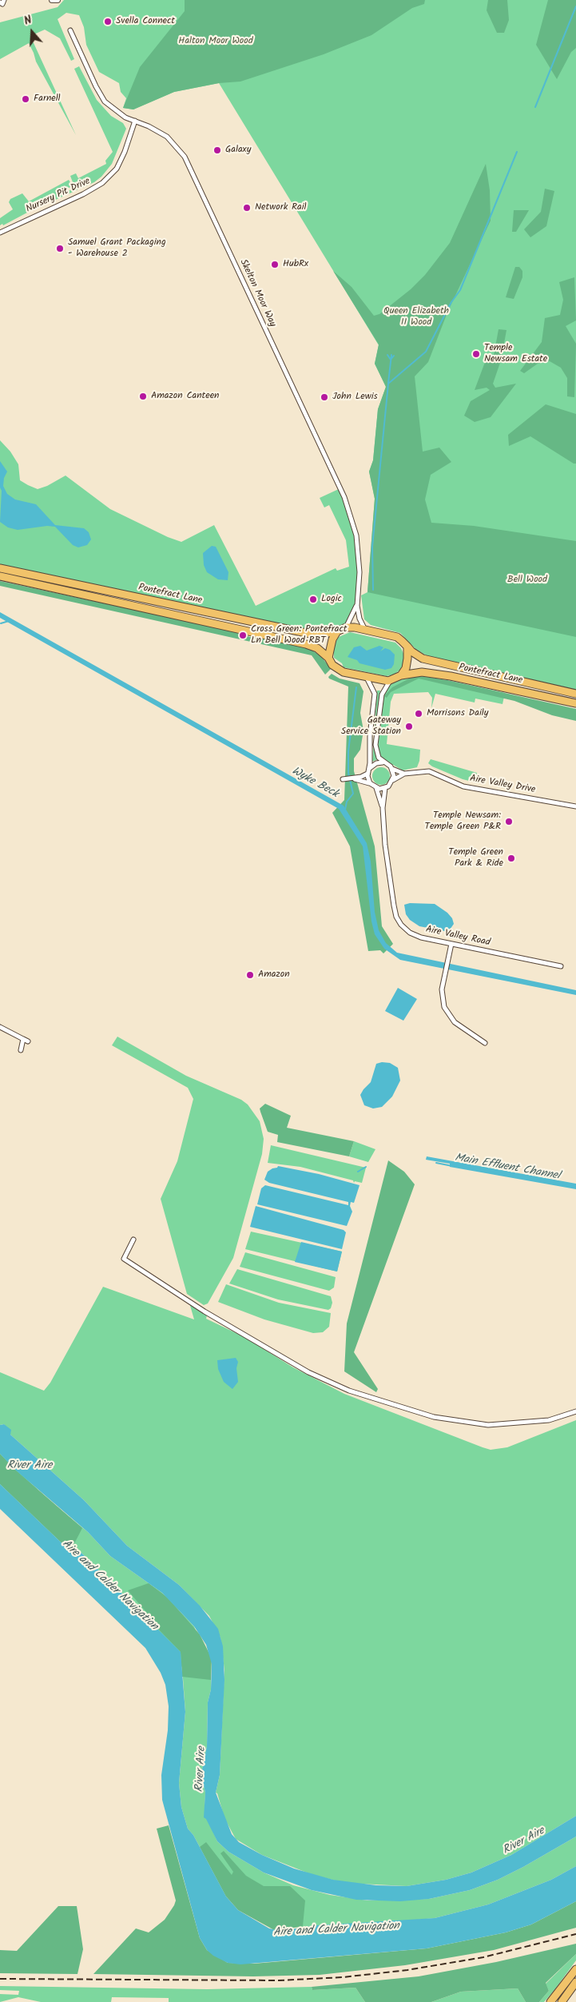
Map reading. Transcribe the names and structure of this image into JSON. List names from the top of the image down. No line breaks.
{"streets":{"highway":["Pontefract Lane"],"street":["Nursery Pit Drive","Skelton Moor Way","Aire Valley Drive","Aire Valley Road"]},"crossings":[["Nursery Pit Drive","Skelton Moor Way"],["Skelton Moor Way","Pontefract Lane"],["Aire Valley Drive","Aire Valley Road"]],"water":["Wyke Beck","Main Effluent Channel","River Aire","Aire and Calder Navigation"],"parks":["Halton Moor Wood","Queen Elizabeth II Wood","Bell Wood"],"places":["Svella Connect","Farnell","Galaxy","Network Rail","Samuel Grant Packaging - Warehouse 2","HubRx","Temple Newsam Estate","Amazon Canteen","John Lewis","Logic","Cross Green: Pontefract Ln Bell Wood RBT","Morrisons Daily","Gateway Service Station","Temple Newsam: Temple Green P&R","Temple Green Park & Ride","Amazon"],"north":"top"}
